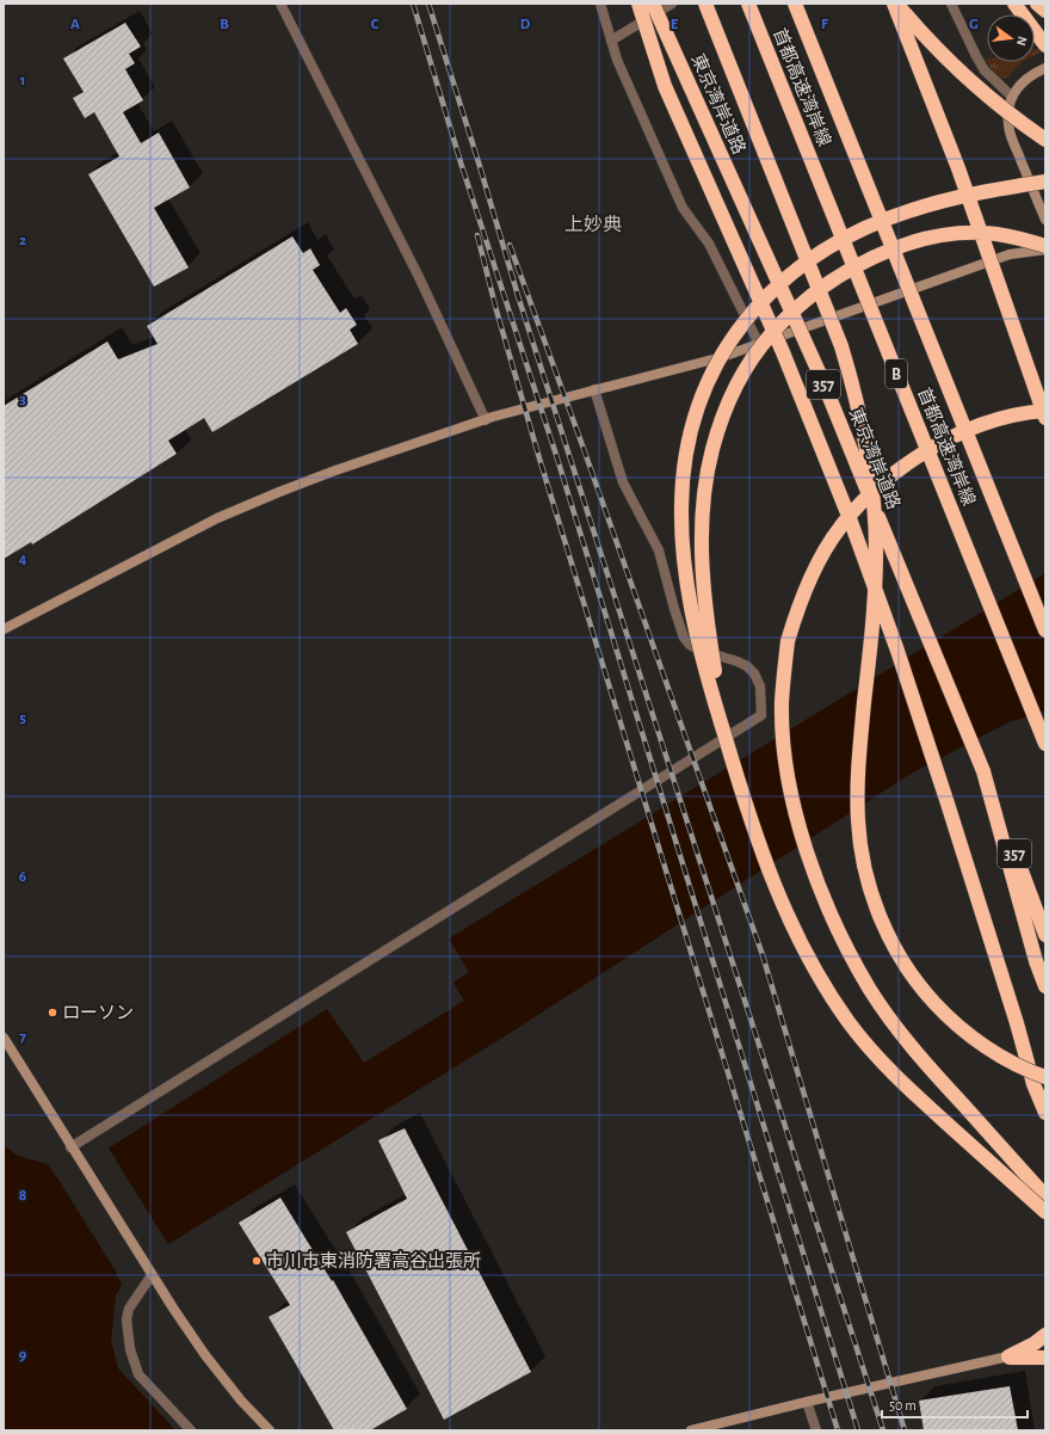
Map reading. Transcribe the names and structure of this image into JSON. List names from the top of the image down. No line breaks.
{"streets":{"highway":["首都高速湾岸線","東京湾岸道路","B","357"]},"districts":["上妙典"],"places":["ローソン","市川市東消防署高谷出張所"],"scale_bar":"50 m","north":"right","grid":{"columns":["A","B","C","D","E","F","G"],"rows":["1","2","3","4","5","6","7","8","9"]}}
